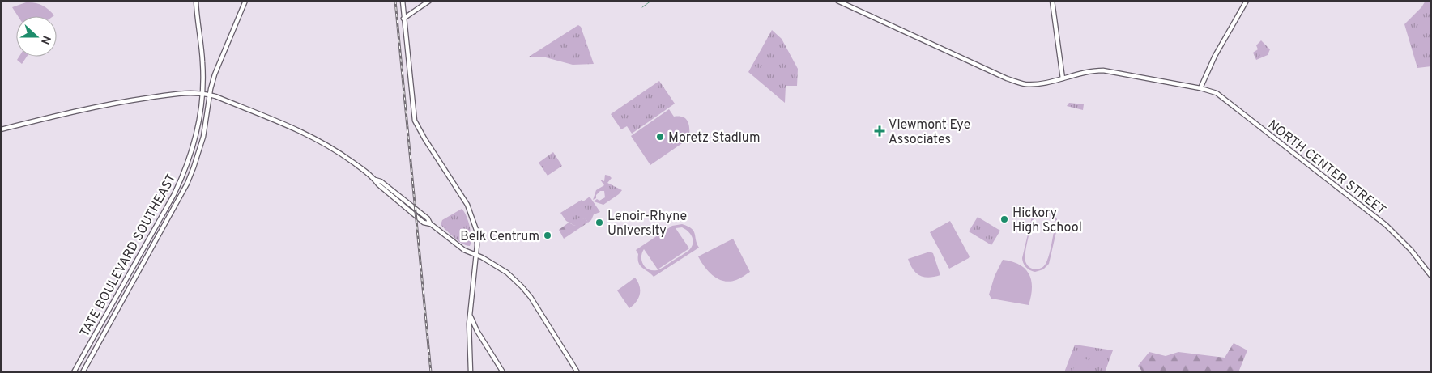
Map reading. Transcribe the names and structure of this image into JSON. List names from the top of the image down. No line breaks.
{"streets":{"main road":["NORTH CENTER STREET","TATE BOULEVARD SOUTHEAST"]},"places":{"health":["Viewmont Eye Associates"],"other":["Moretz Stadium","Hickory High School","Lenoir-Rhyne University","Belk Centrum"]},"north":"right"}
